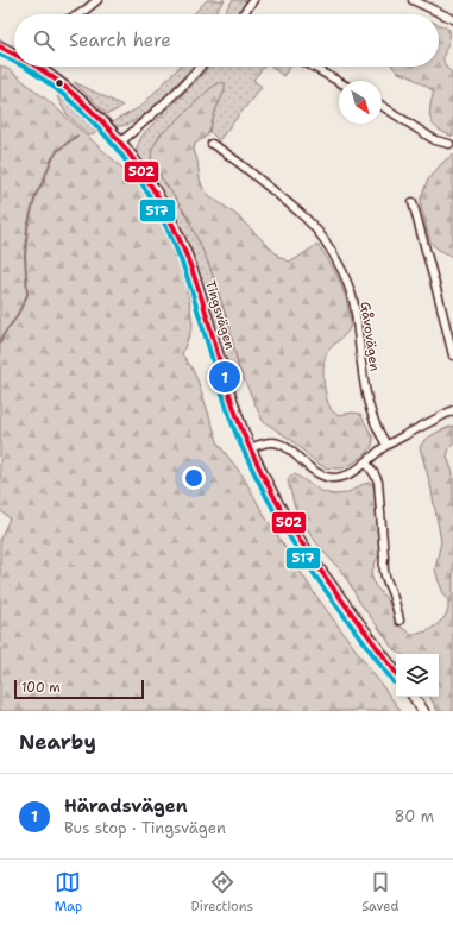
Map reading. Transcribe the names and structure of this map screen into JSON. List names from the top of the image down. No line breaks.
{"streets":{"street":["Tingsvägen","Gåvovägen"]},"lines":["transit line 502","transit line 517"],"scale_bar":"100 m","north":"bottom right","page":{"search":"Search here","pins":"1","scale":"100 m","heading":"Nearby","list":[{"mark":"1","name":"Häradsvägen","note":"Bus stop · Tingsvägen","value":"80 m"}],"nav":["Map","Directions","Saved"]}}
